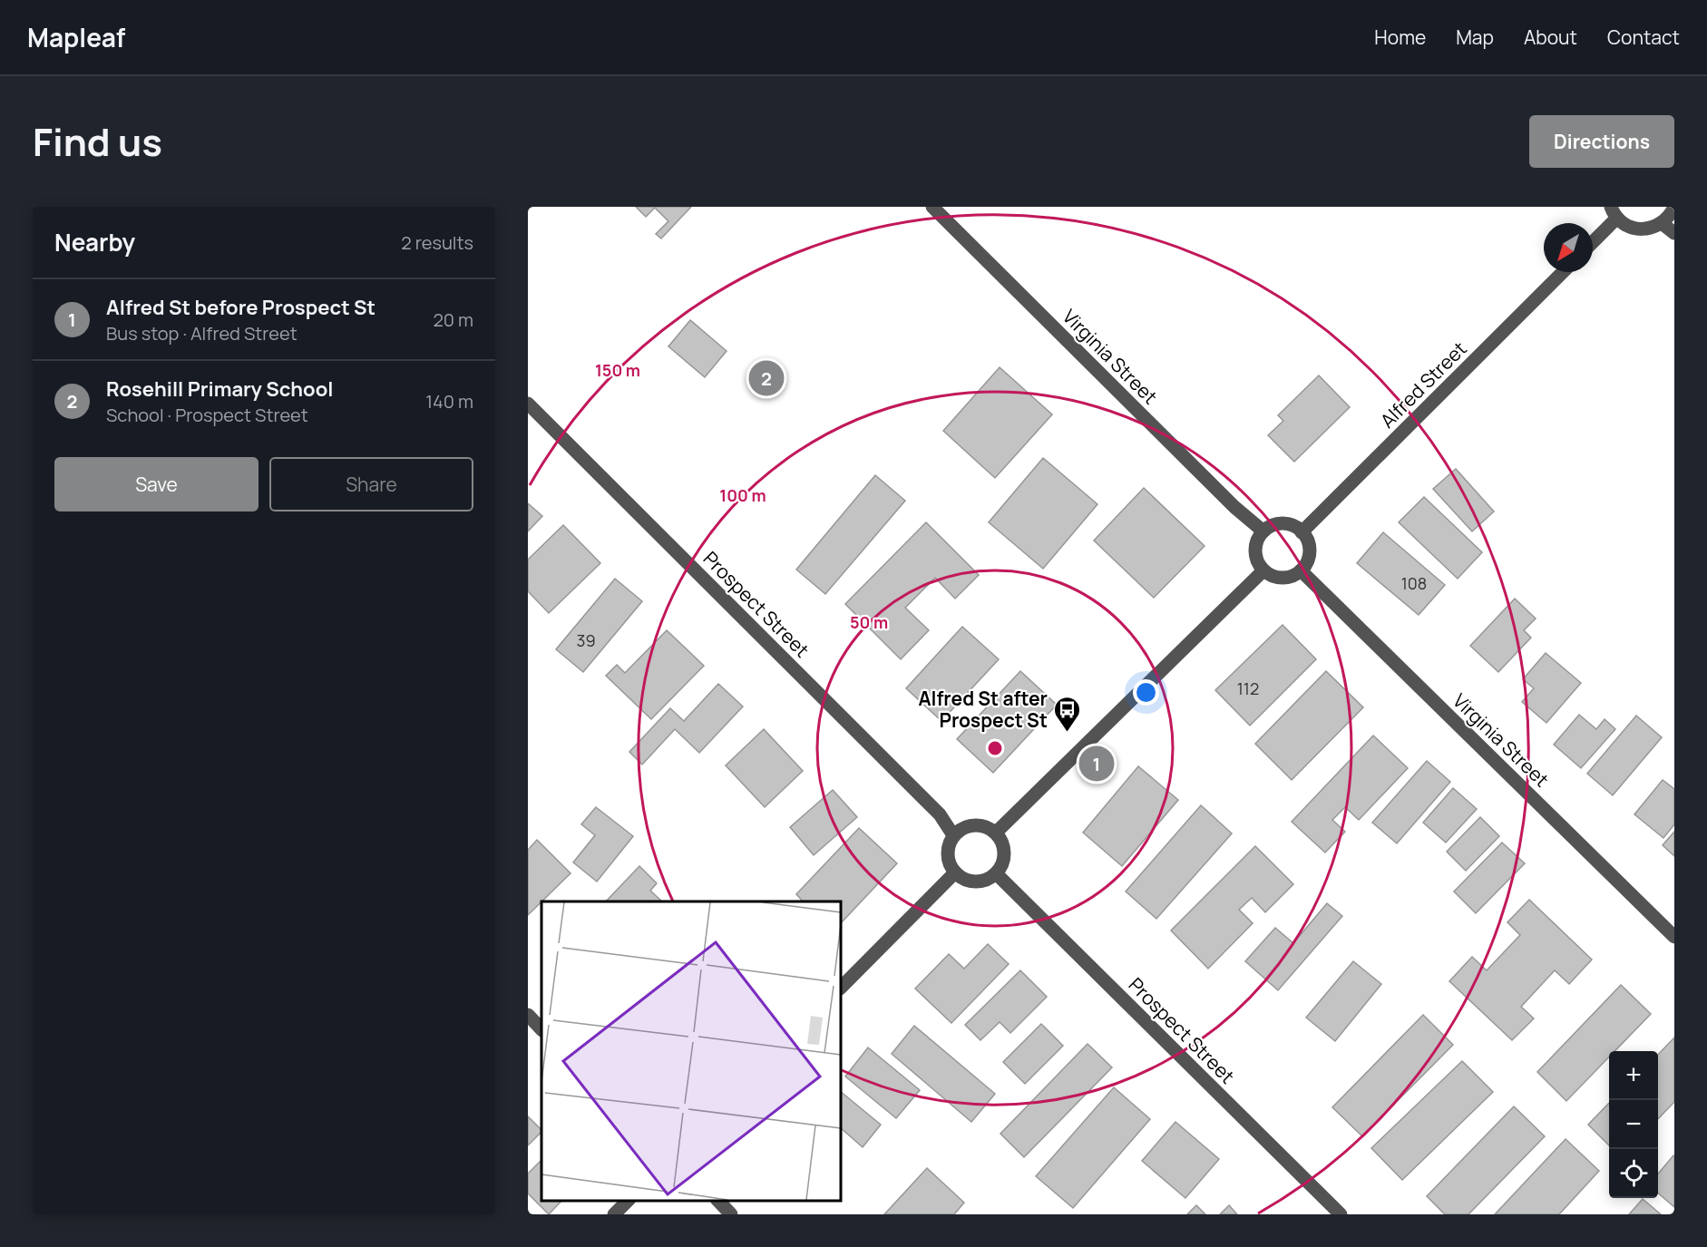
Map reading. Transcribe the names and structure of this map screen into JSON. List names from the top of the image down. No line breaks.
{"streets":{"street":["Virginia Street","Alfred Street","Prospect Street"]},"crossings":[["Virginia Street","Alfred Street"]],"places":{"bus stop":["Alfred St after Prospect St"]},"house_numbers":["108","39","112"],"north":"bottom left","page":{"header":"Mapleaf","nav":["Home","Map","About","Contact"],"title":"Find us","buttons":["Directions",["Save","Share"]],"heading":["Nearby","2 results"],"list":[{"mark":"1","name":"Alfred St before Prospect St","note":"Bus stop · Alfred Street","value":"20 m"},{"mark":"2","name":"Rosehill Primary School","note":"School · Prospect Street","value":"140 m"}],"pins":["2","1"],"map_buttons":["+","−"]},"rings":["150 m","100 m","50 m"]}
